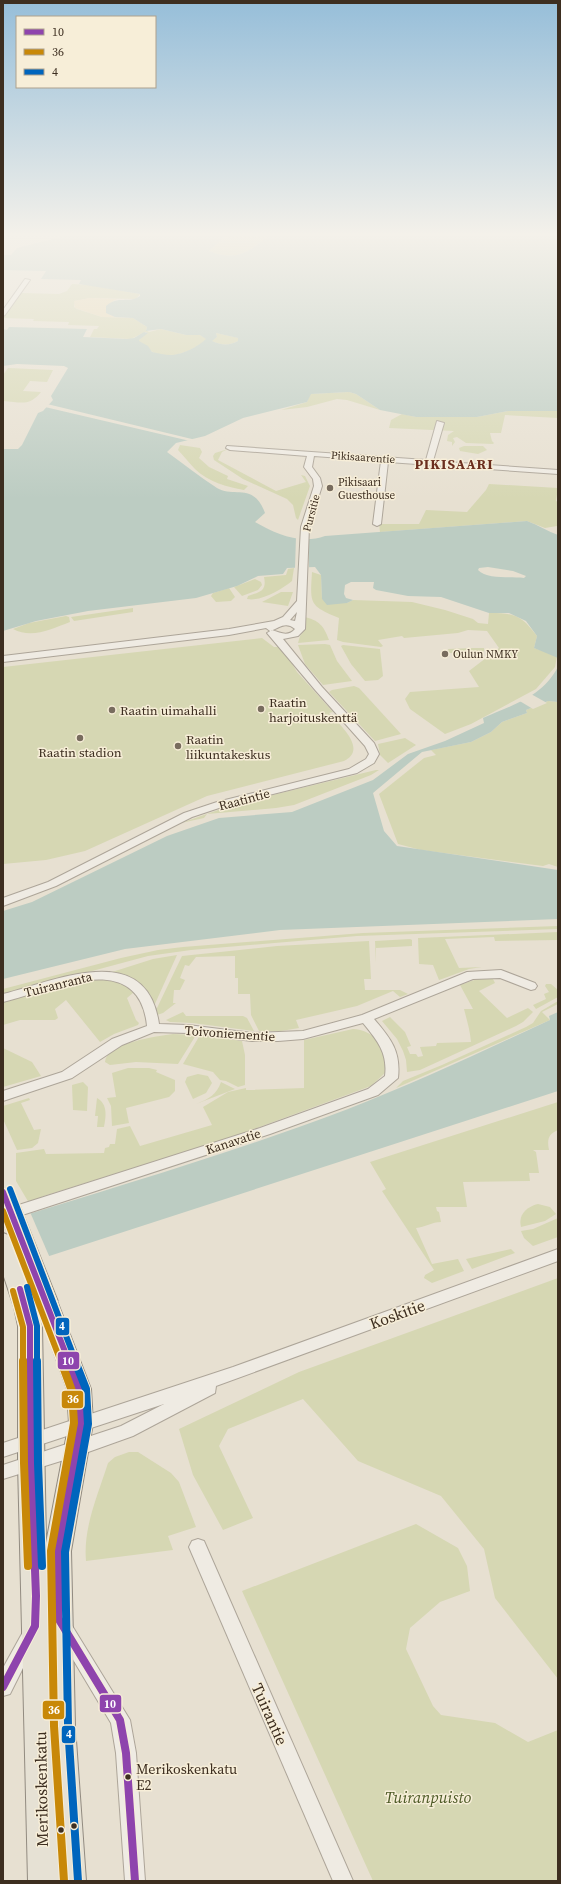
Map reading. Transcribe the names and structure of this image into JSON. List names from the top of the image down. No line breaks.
{"streets":{"main road":["Merikoskenkatu"],"street":["Pikisaarentie","Pursitie","Raatintie","Tuiranranta","Toivoniementie","Kanavatie","Koskitie","Tuirantie"]},"crossings":[["Pikisaarentie","Pursitie"],["Tuiranranta","Toivoniementie"],["Toivoniementie","Kanavatie"],["Koskitie","Merikoskenkatu"]],"districts":["PIKISAARI"],"parks":["Tuiranpuisto"],"places":["Pikisaari Guesthouse","Oulun NMKY","Raatin harjoituskenttä","Raatin uimahalli","Raatin stadion","Raatin liikuntakeskus","Merikoskenkatu E2"],"lines":["transit line 4","transit line 10","transit line 36"],"legend":["10","36","4"]}
